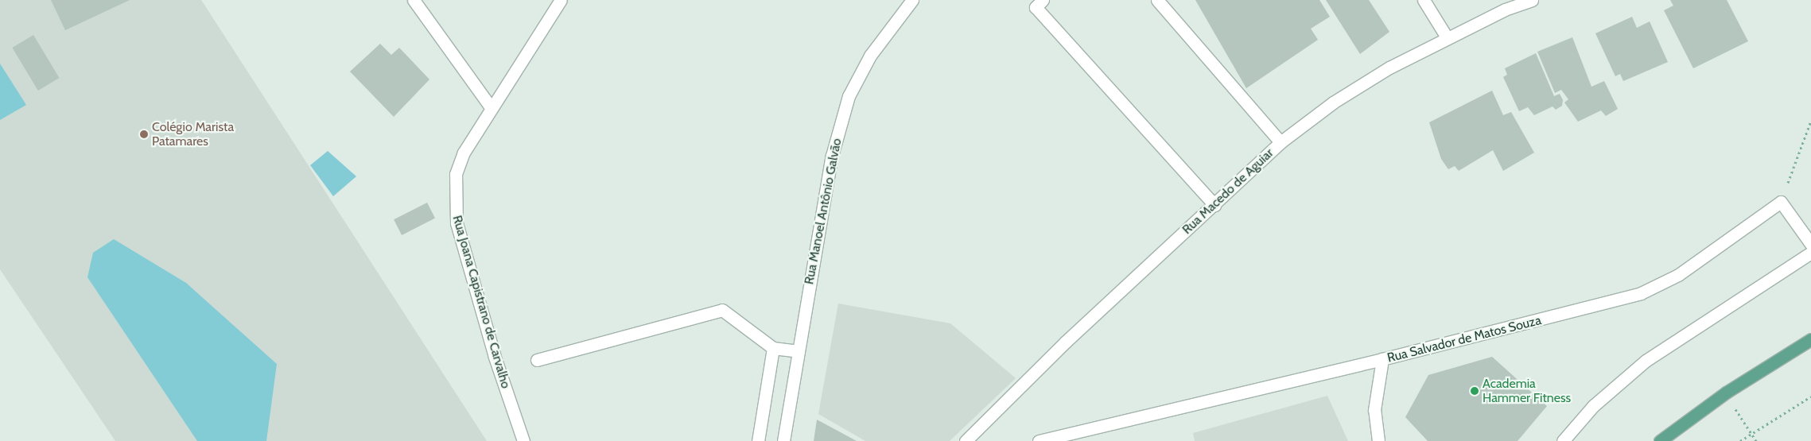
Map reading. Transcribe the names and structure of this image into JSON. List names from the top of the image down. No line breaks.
{"streets":{"street":["Rua Macedo de Aguiar","Rua Manoel Antônio Galvão","Rua Joana Capistrano de Carvalho","Rua Salvador de Matos Souza"]},"places":["Colégio Marista Patamares","Academia Hammer Fitness"]}
